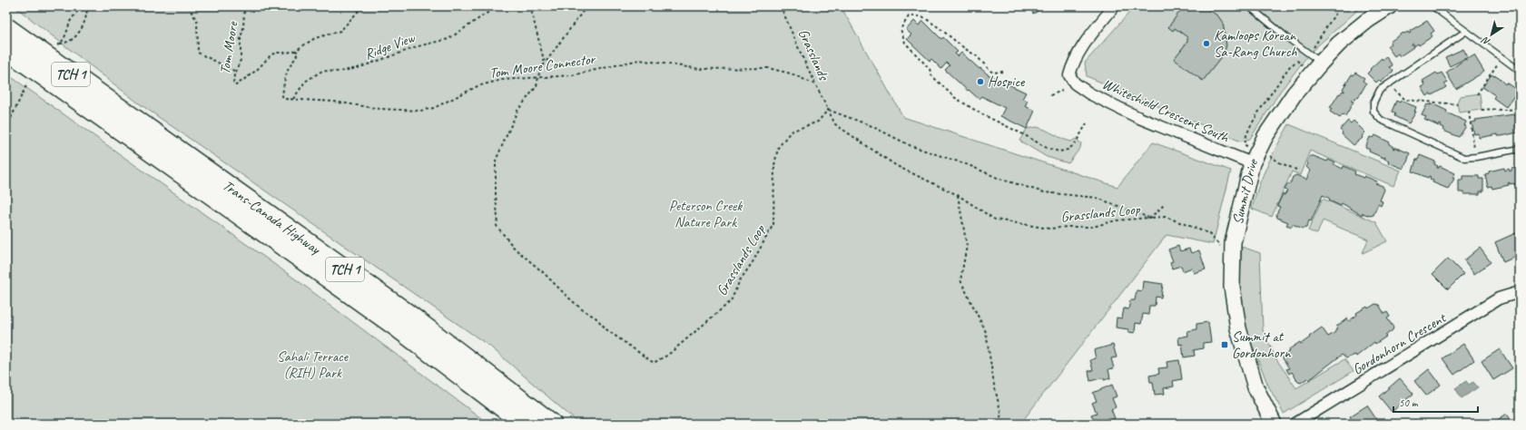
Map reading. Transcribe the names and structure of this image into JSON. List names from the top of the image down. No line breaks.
{"streets":{"highway":["TCH 1","Trans-Canada Highway"],"main road":["Summit Drive"],"street":["Whiteshield Crescent South","Gordonhorn Crescent"],"path":["Ridge View","Tom Moore","Grasslands","Tom Moore Connector","Grasslands Loop"]},"crossings":[["Ridge View","Tom Moore Connector"],["Grasslands","Tom Moore Connector"],["Grasslands","Grasslands Loop"],["Tom Moore Connector","Grasslands Loop"],["Whiteshield Crescent South","Summit Drive"]],"parks":["Peterson Creek Nature Park","Sahali Terrace (RIH) Park"],"places":{"other":["Kamloops Korean Sa-Rang Church","Hospice"],"transit":["Summit at Gordonhorn"]},"scale_bar":"50 m","north":"bottom left"}
